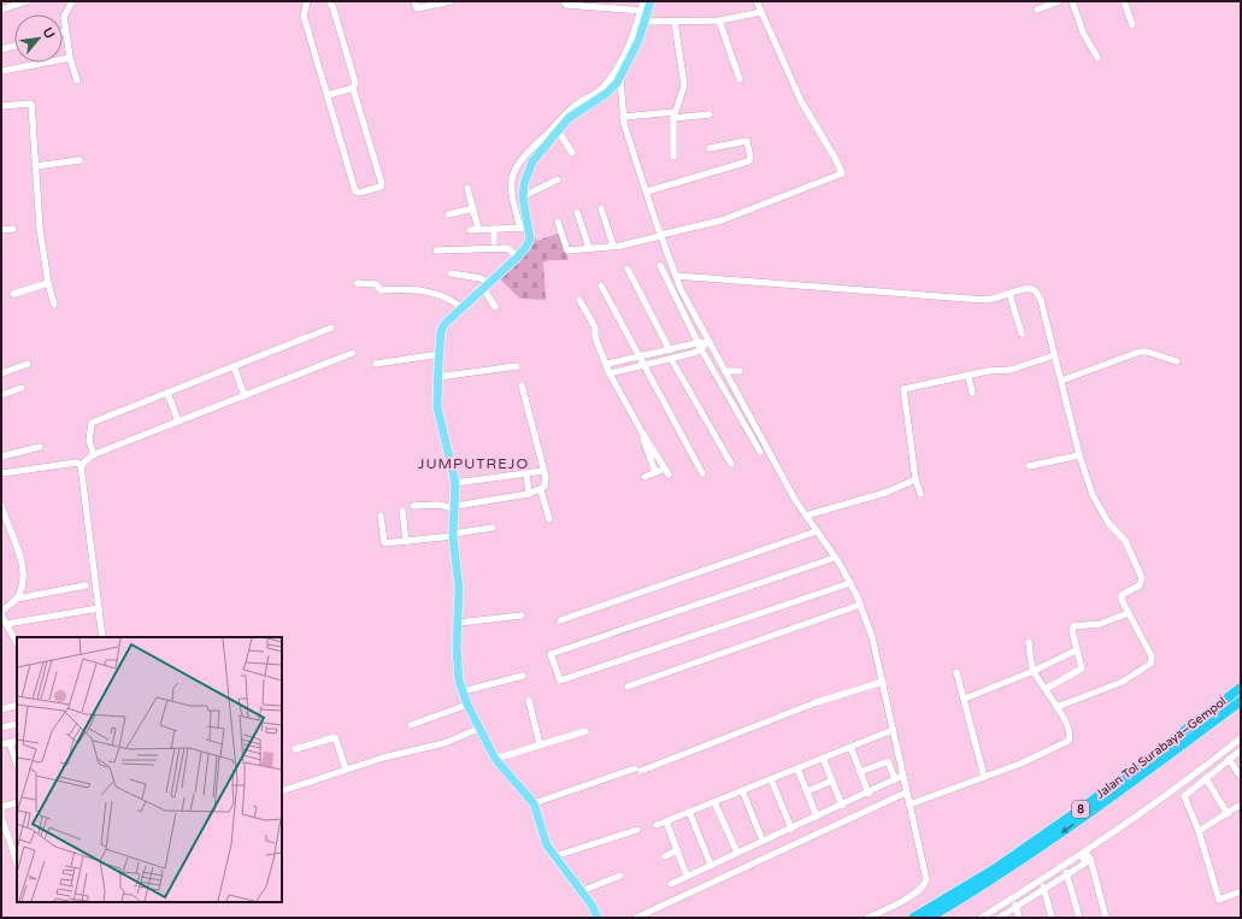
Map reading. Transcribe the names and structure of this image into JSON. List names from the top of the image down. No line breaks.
{"streets":{"highway":["Jalan Tol Surabaya–Gempol","8"]},"districts":["JUMPUTREJO"],"north":"top right"}
